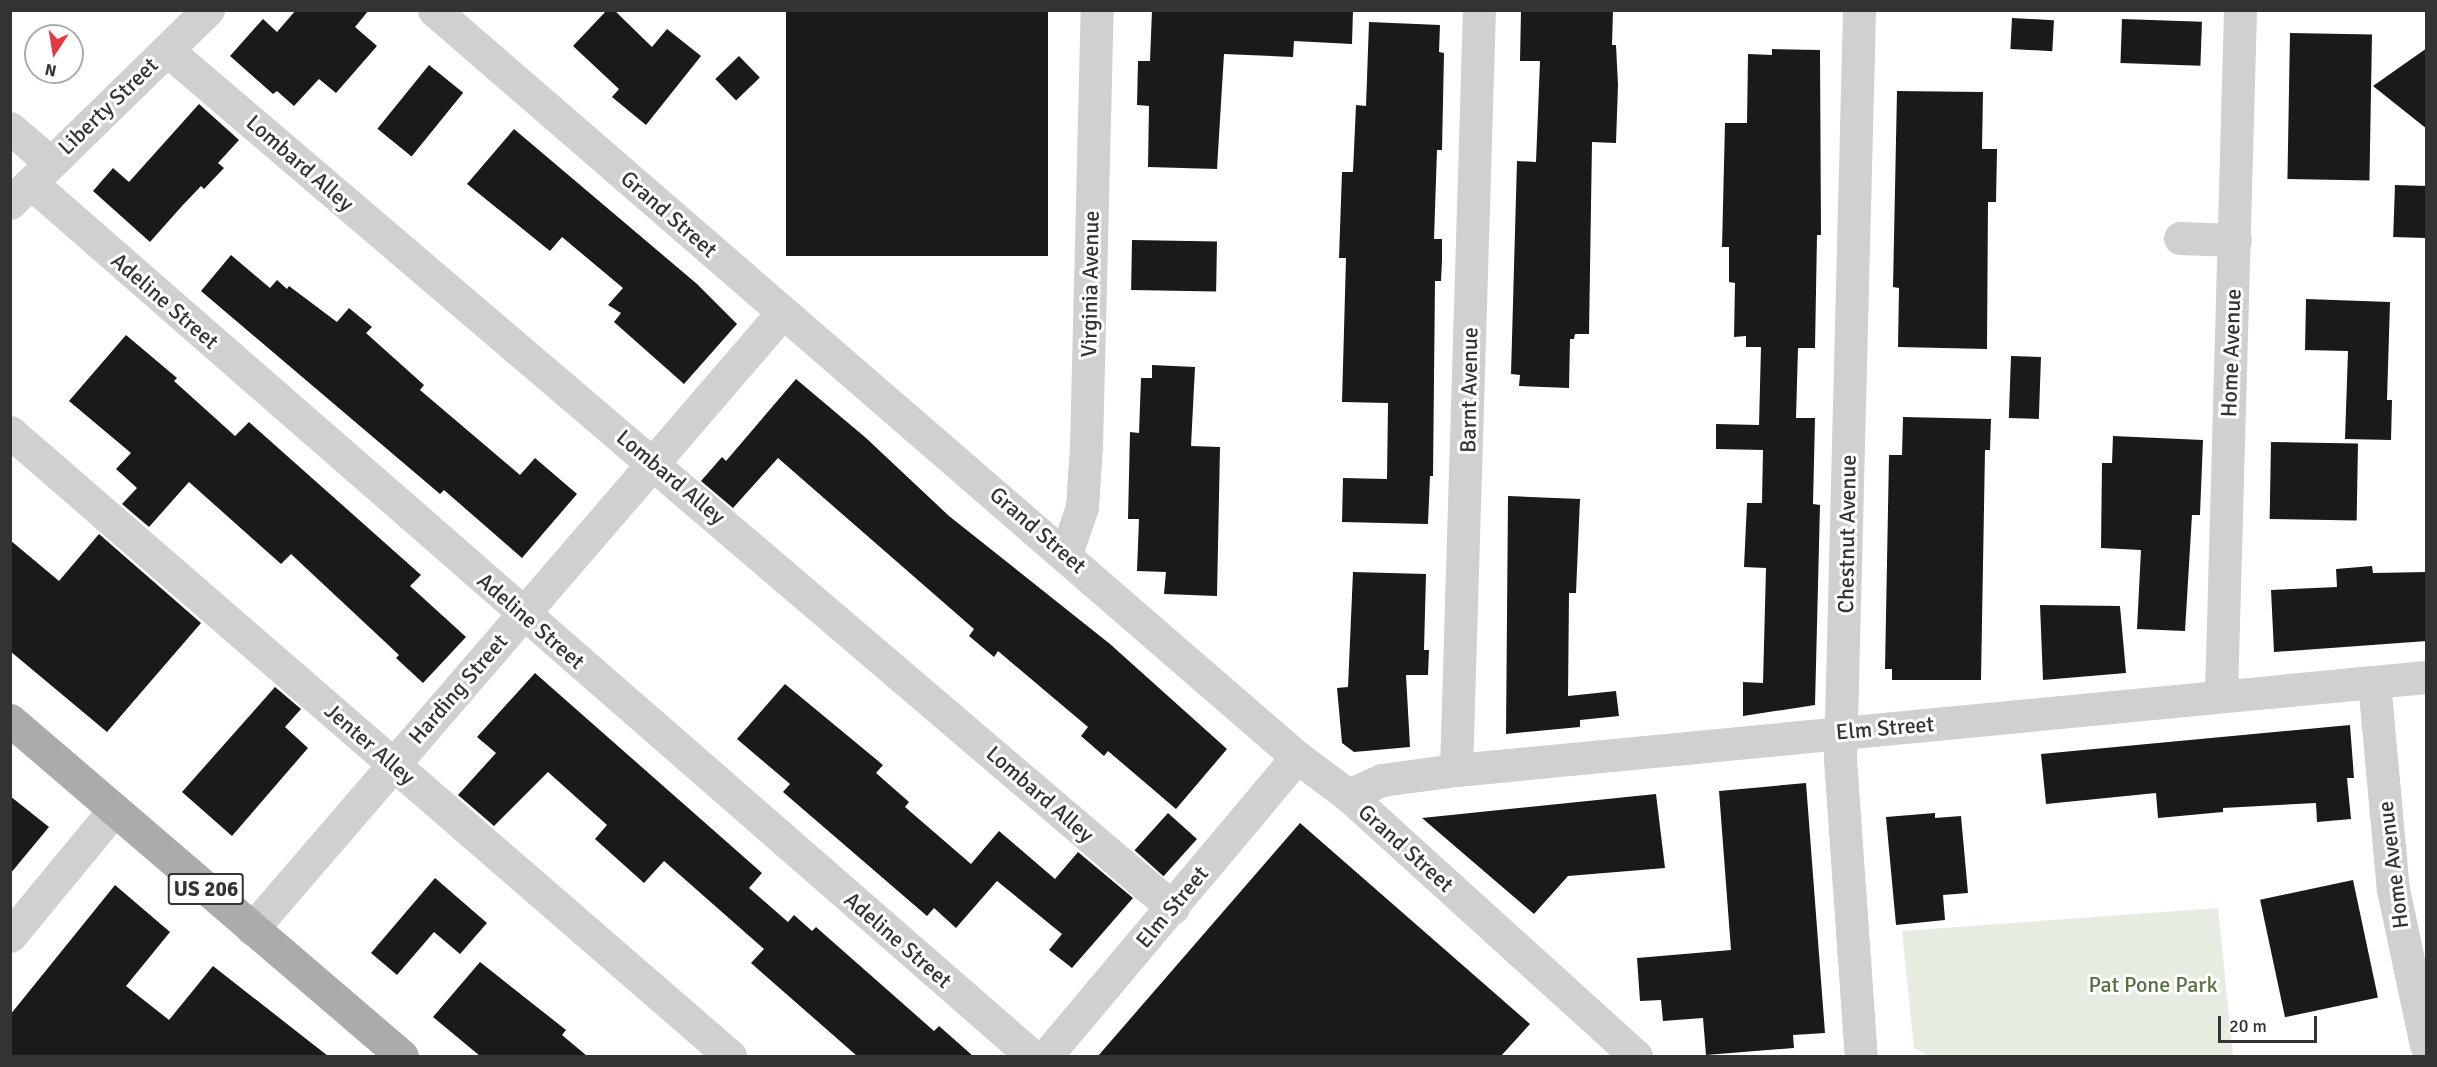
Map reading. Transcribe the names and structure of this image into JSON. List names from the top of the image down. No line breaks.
{"streets":{"main road":["US 206"],"street":["Liberty Street","Lombard Alley","Grand Street","Virginia Avenue","Adeline Street","Home Avenue","Barnt Avenue","Chestnut Avenue","Harding Street","Elm Street","Jenter Alley"]},"crossings":[["Liberty Street","Lombard Alley"],["Liberty Street","Adeline Street"],["Lombard Alley","Harding Street"],["Lombard Alley","Elm Street"],["Grand Street","Virginia Avenue"],["Grand Street","Harding Street"],["Grand Street","Elm Street"],["Adeline Street","Harding Street"],["Home Avenue","Elm Street"],["Barnt Avenue","Elm Street"],["Chestnut Avenue","Elm Street"],["Harding Street","Jenter Alley"],["Harding Street","US 206"]],"parks":["Pat Pone Park"],"scale_bar":"20 m","north":"bottom"}
